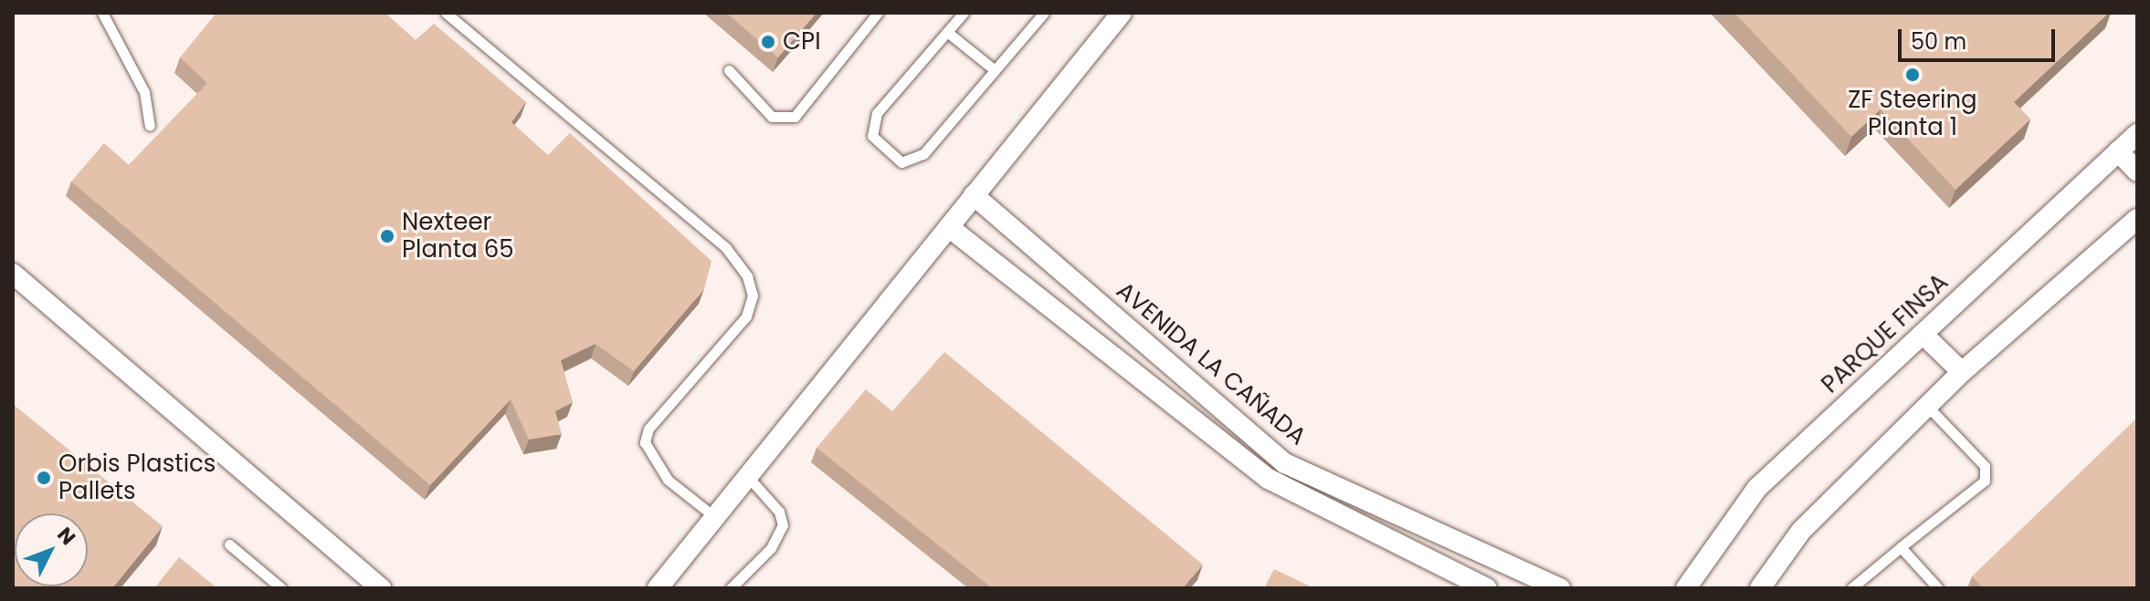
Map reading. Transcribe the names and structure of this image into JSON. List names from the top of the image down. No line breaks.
{"streets":{"street":["PARQUE FINSA","AVENIDA LA CAÑADA"]},"places":["CPI","ZF Steering Planta 1","Nexteer Planta 65","Orbis Plastics Pallets"],"scale_bar":"50 m","north":"top right"}
